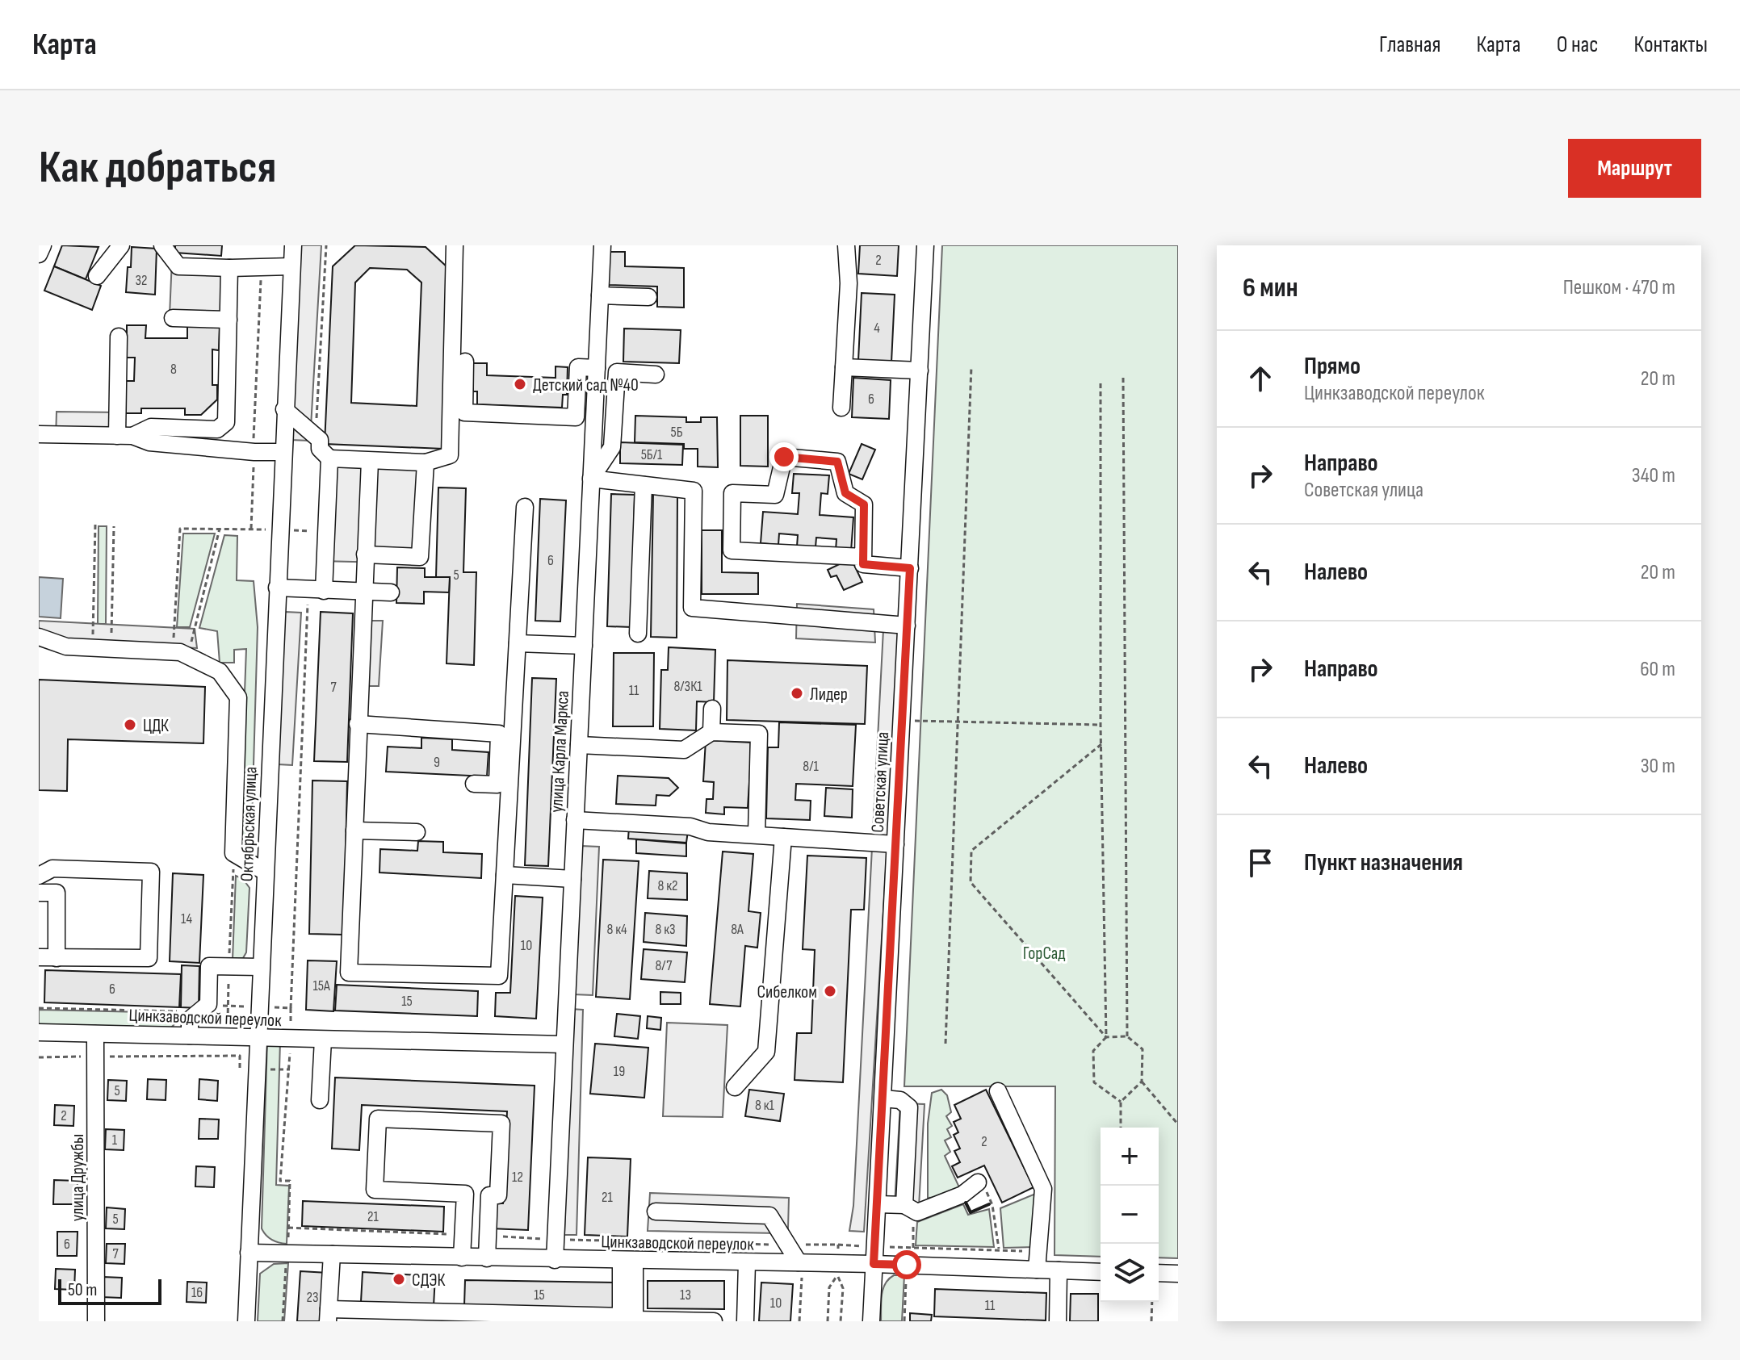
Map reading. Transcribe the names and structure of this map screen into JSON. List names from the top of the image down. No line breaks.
{"streets":{"street":["улица Карла Маркса","Советская улица","Октябрьская улица","Цинкзаводской переулок","улица Дружбы"]},"crossings":[["улица Карла Маркса","Цинкзаводской переулок"],["Советская улица","Цинкзаводской переулок"],["Октябрьская улица","Цинкзаводской переулок"],["Цинкзаводской переулок","улица Дружбы"]],"parks":["ГорСад"],"places":["Детский сад №40","Лидер","ЦДК","Сибелком","СДЭК"],"house_numbers":["2","32","4","8","6","5Б","5Б/1","6","5","8/3К1","7","11","9","8/1","8 к2","14","8 к4","8 к3","8А","10","8/7","15А","6","15","19","5","8 к1","2","1","2","12","21","21","5","6","7","16","15","13","23","10","11"],"scale_bar":"50 m","page":{"header":"Карта","nav":["Главная","Карта","О нас","Контакты"],"buttons":"Маршрут","title":"Как добраться","heading":["6 мин","Пешком · 470 m"],"list":[["Прямо","Цинкзаводской переулок","20 m"],["Направо","Советская улица","340 m"],["Налево","20 m"],["Направо","60 m"],["Налево","30 m"],"Пункт назначения"],"map_buttons":["+","−"],"scale":"50 m"}}
